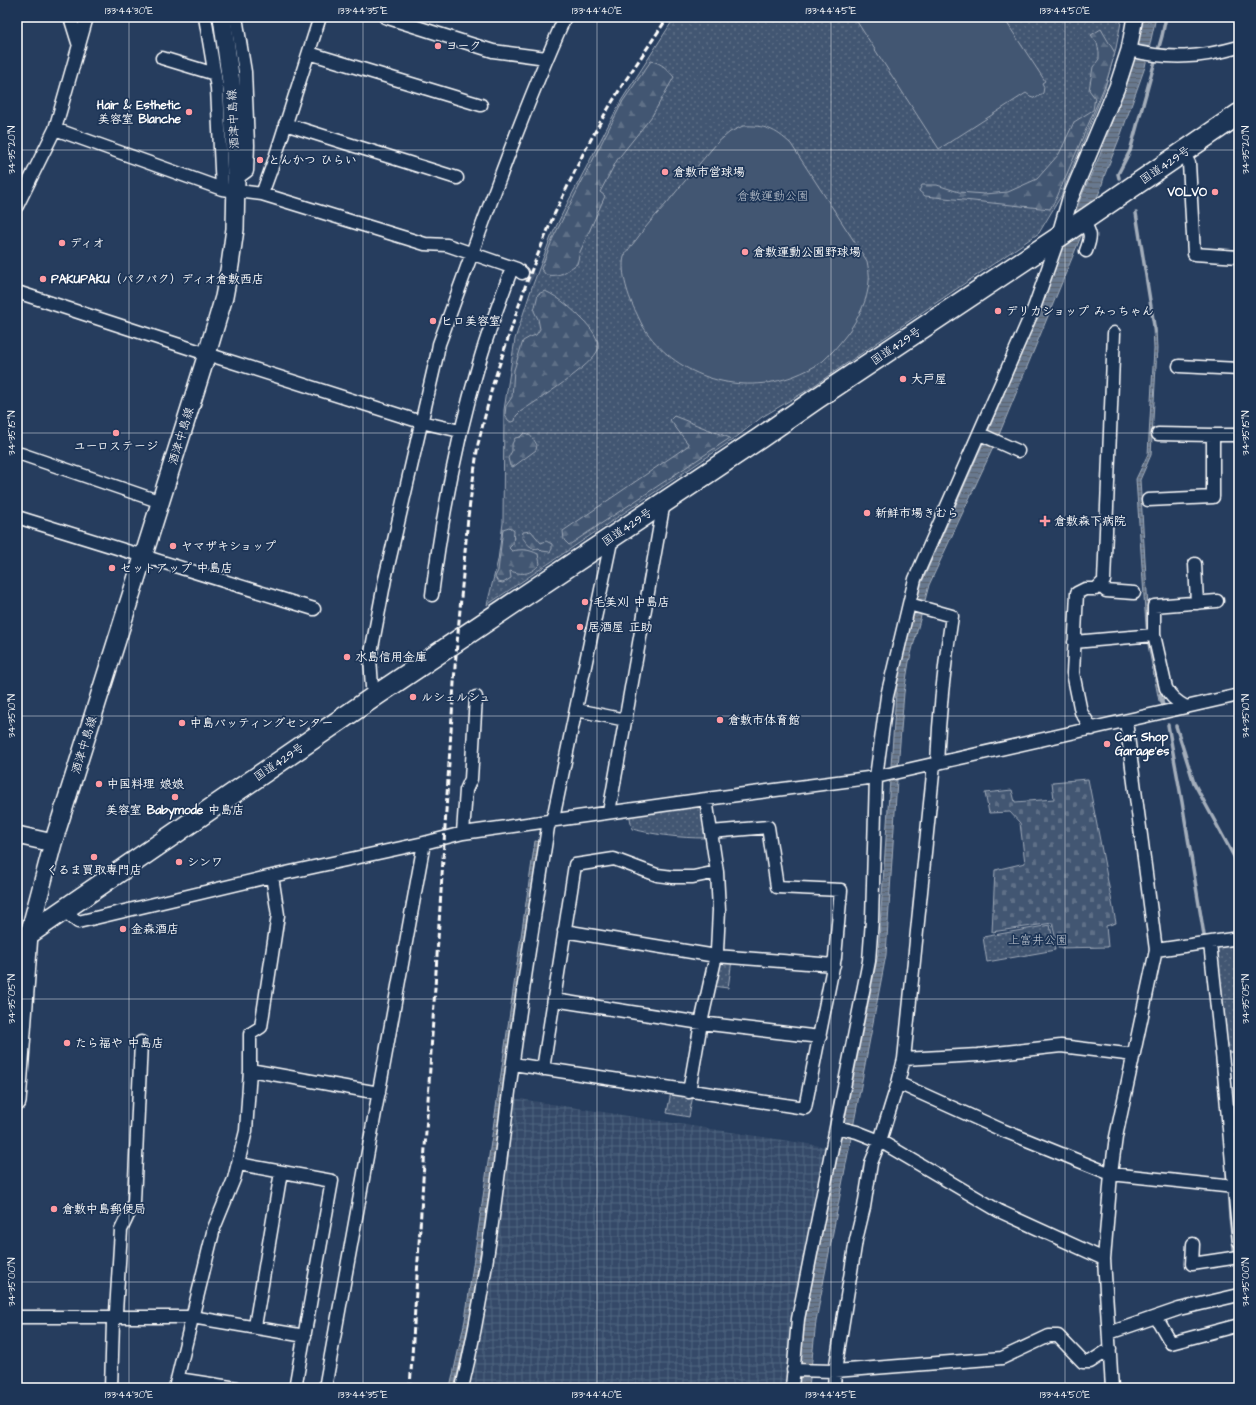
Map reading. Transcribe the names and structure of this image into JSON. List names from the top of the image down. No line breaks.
{"streets":{"highway":["国道429号"],"main road":["酒津中島線"]},"crossings":[["酒津中島線","国道429号"]],"parks":["倉敷運動公園","上富井公園"],"places":{"other":["ヨーク","Hair & Esthetic 美容室 Blanche","とんかつ ひらい","倉敷市営球場","VOLVO","ディオ","倉敷運動公園野球場","PAKUPAKU（パクパク）ディオ倉敷西店","デリカショップ みっちゃん","ヒロ美容室","大戸屋","ユーロステージ","新鮮市場きむら","ヤマザキショップ","セットアップ 中島店","毛美刈 中島店","居酒屋 正助","水島信用金庫","ルシェルシュ","倉敷市体育館","中島バッティングセンター","Car Shop Garage'es","中国料理 娘娘","美容室 Babymode 中島店","くるま買取専門店","シンワ","金森酒店","たら福や 中島店","倉敷中島郵便局"],"health":["倉敷森下病院"]},"coordinates":["133°44'30\"E","133°44'35\"E","133°44'40\"E","133°44'45\"E","133°44'50\"E","34°35'20\"N","34°35'15\"N","34°35'10\"N","34°35'05\"N","34°35'00\"N"]}
